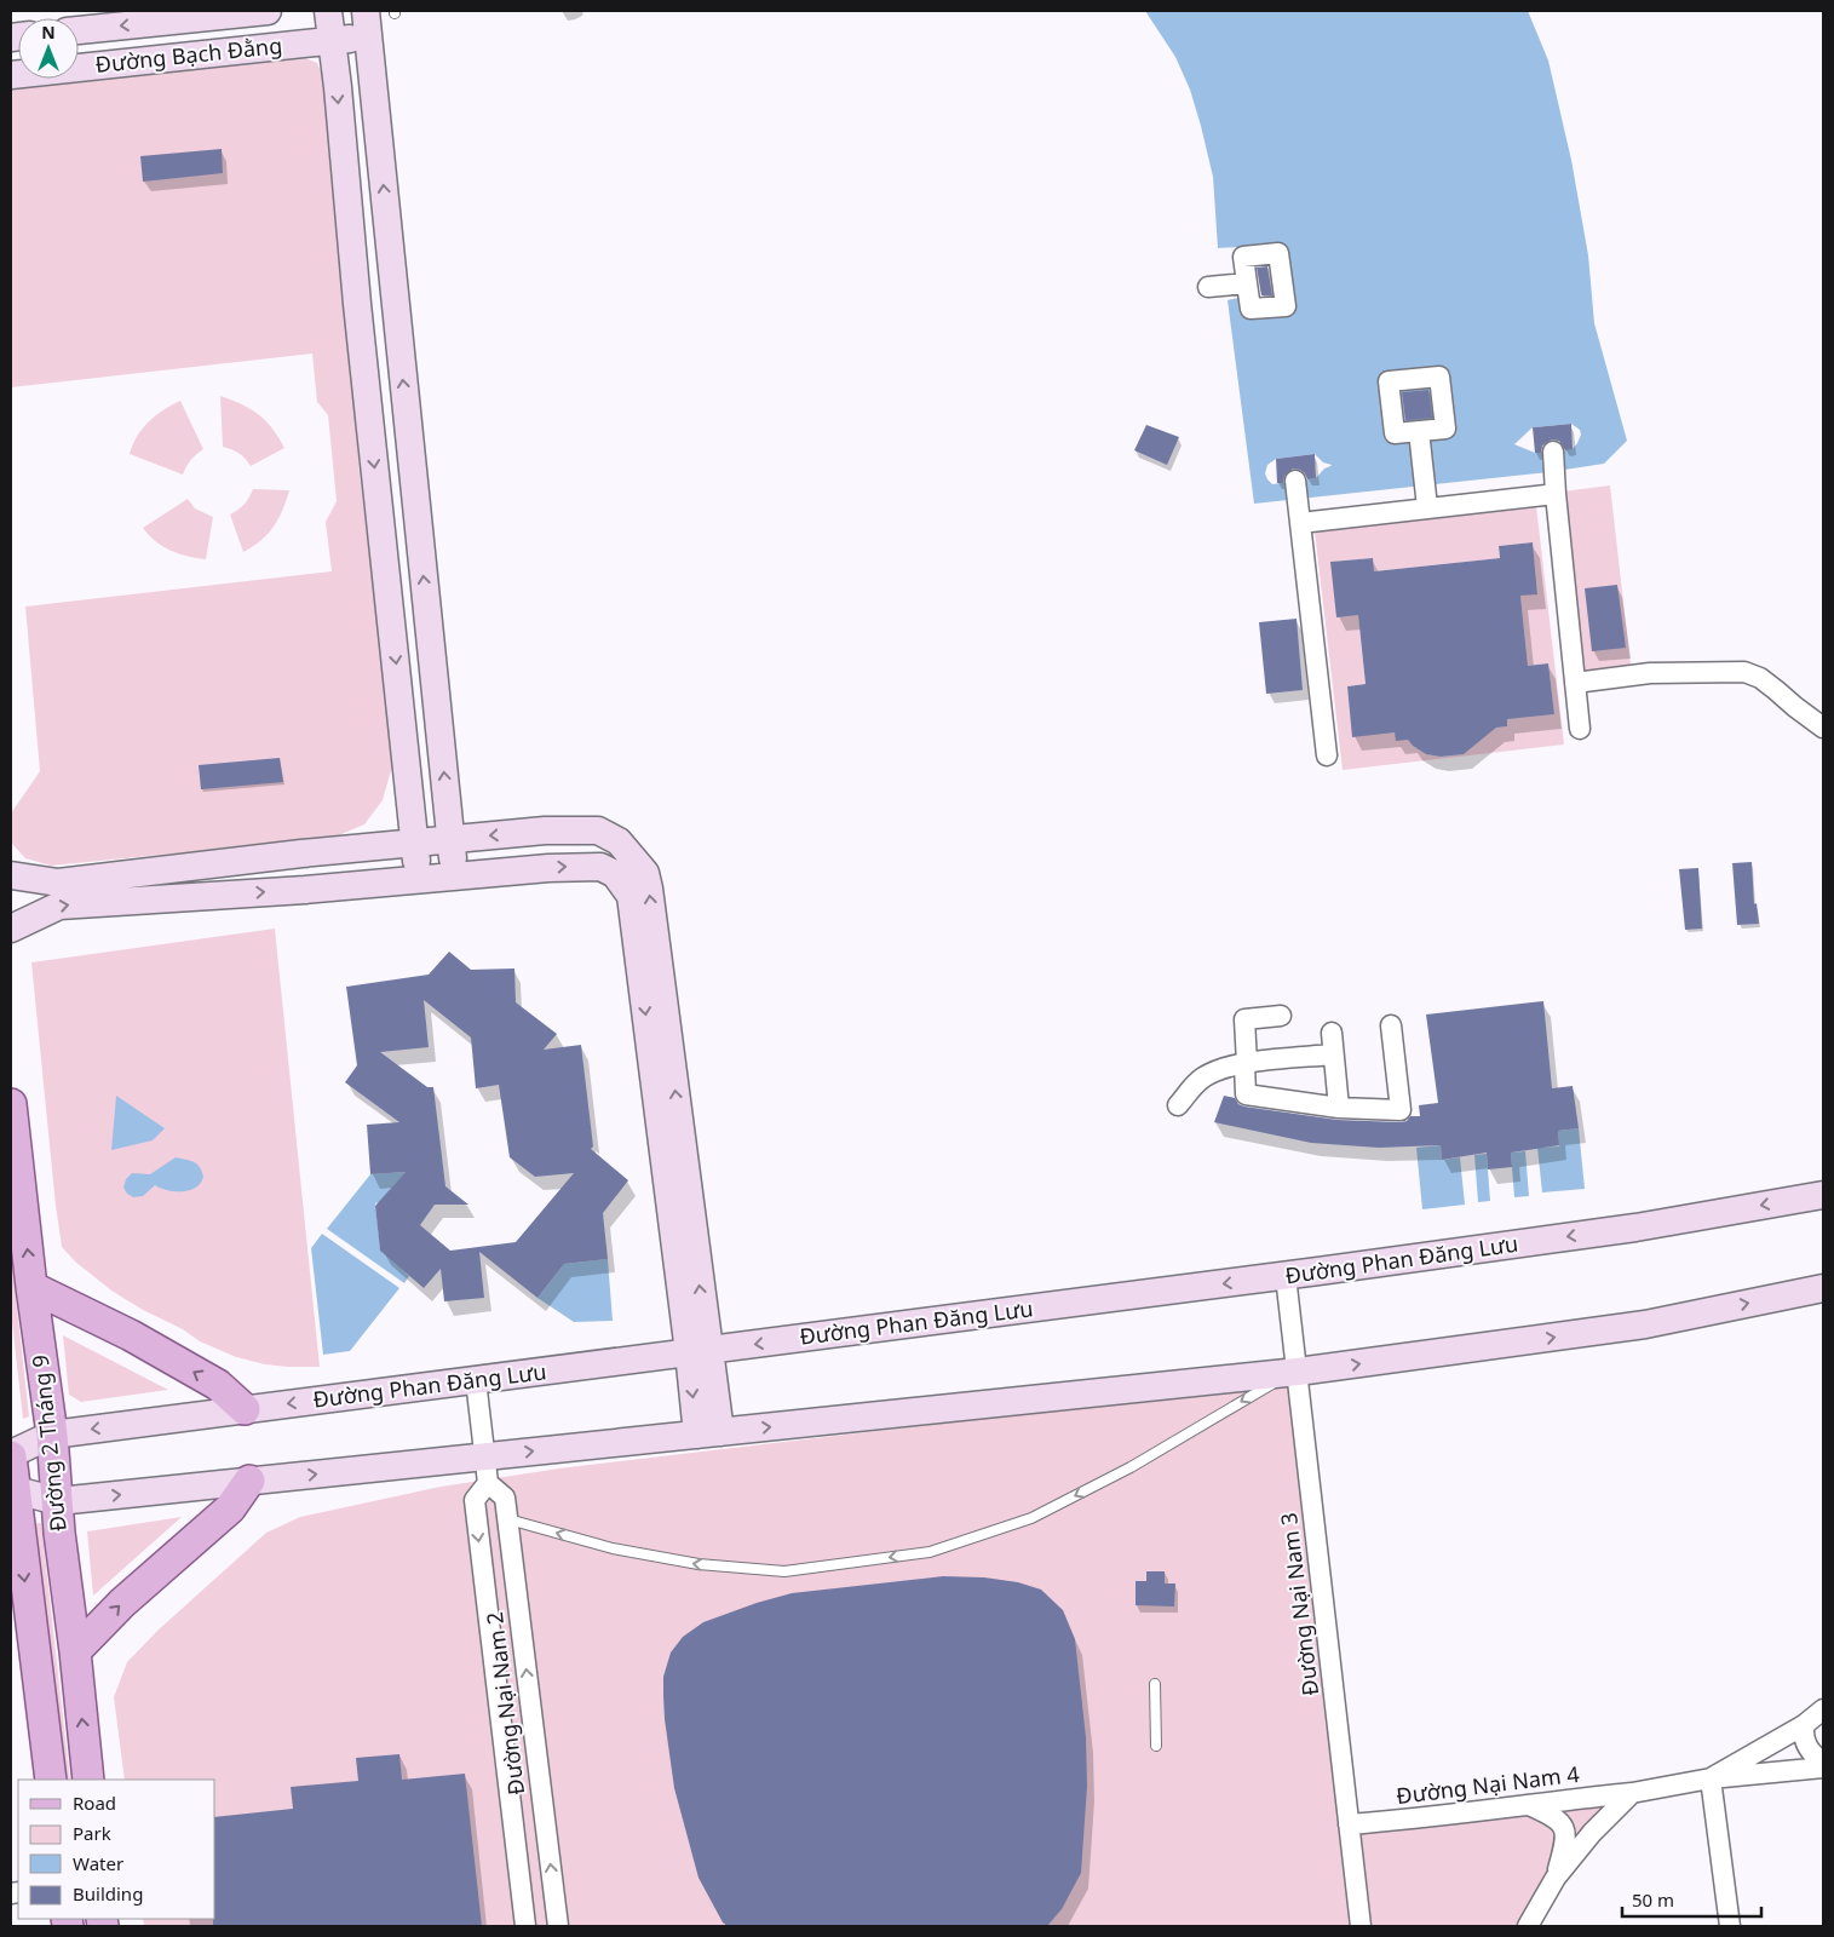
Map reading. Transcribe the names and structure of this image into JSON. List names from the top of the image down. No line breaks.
{"streets":{"main road":["Đường 2 Tháng 9"],"street":["Đường Bạch Đằng","Đường Phan Đăng Lưu","Đường Nại Nam 3","Đường Nại Nam 2","Đường Nại Nam 4"]},"crossings":[["Đường Phan Đăng Lưu","Đường 2 Tháng 9"],["Đường Phan Đăng Lưu","Đường Nại Nam 3"],["Đường Nại Nam 3","Đường Nại Nam 4"]],"legend":["Road","Park","Water","Building"],"scale_bar":"50 m","north":"top"}
